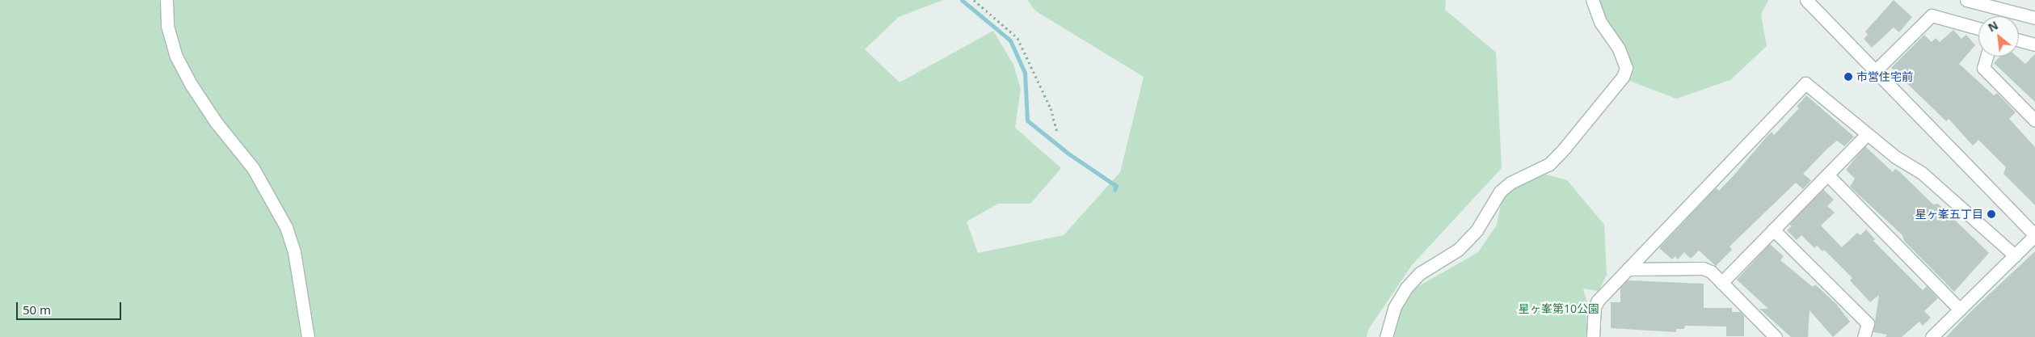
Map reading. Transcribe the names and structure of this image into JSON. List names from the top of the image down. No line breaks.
{"parks":["星ヶ峯第10公園"],"places":["市営住宅前","星ヶ峯五丁目"],"scale_bar":"50 m","north":"top left"}
